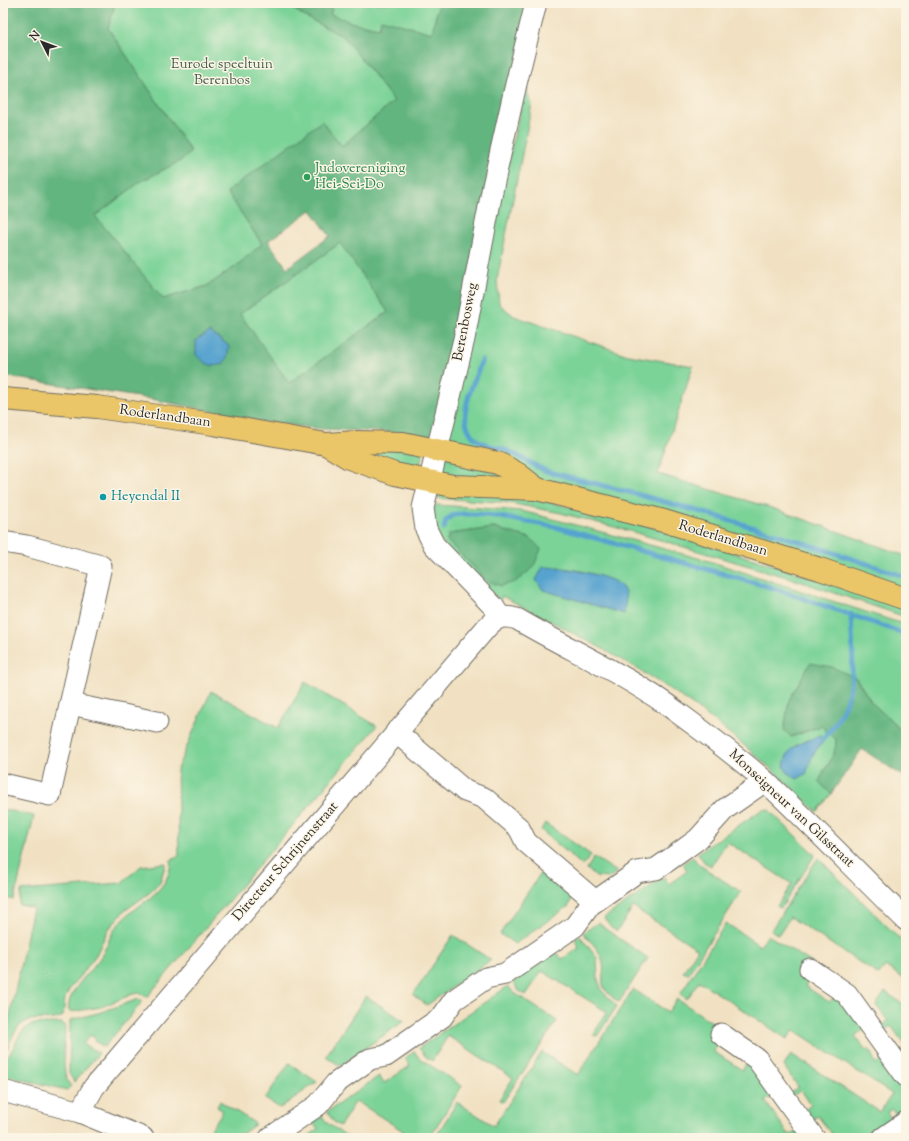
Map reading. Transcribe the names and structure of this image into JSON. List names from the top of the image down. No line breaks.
{"streets":{"main road":["Roderlandbaan"],"street":["Berenbosweg","Monseigneur van Gilsstraat","Directeur Schrijnenstraat"]},"crossings":[["Berenbosweg","Roderlandbaan"],["Berenbosweg","Monseigneur van Gilsstraat"],["Berenbosweg","Directeur Schrijnenstraat"],["Monseigneur van Gilsstraat","Directeur Schrijnenstraat"]],"parks":["Eurode speeltuin Berenbos"],"places":["Judovereniging Hei-Sei-Do","Heyendal II"],"north":"top left"}
